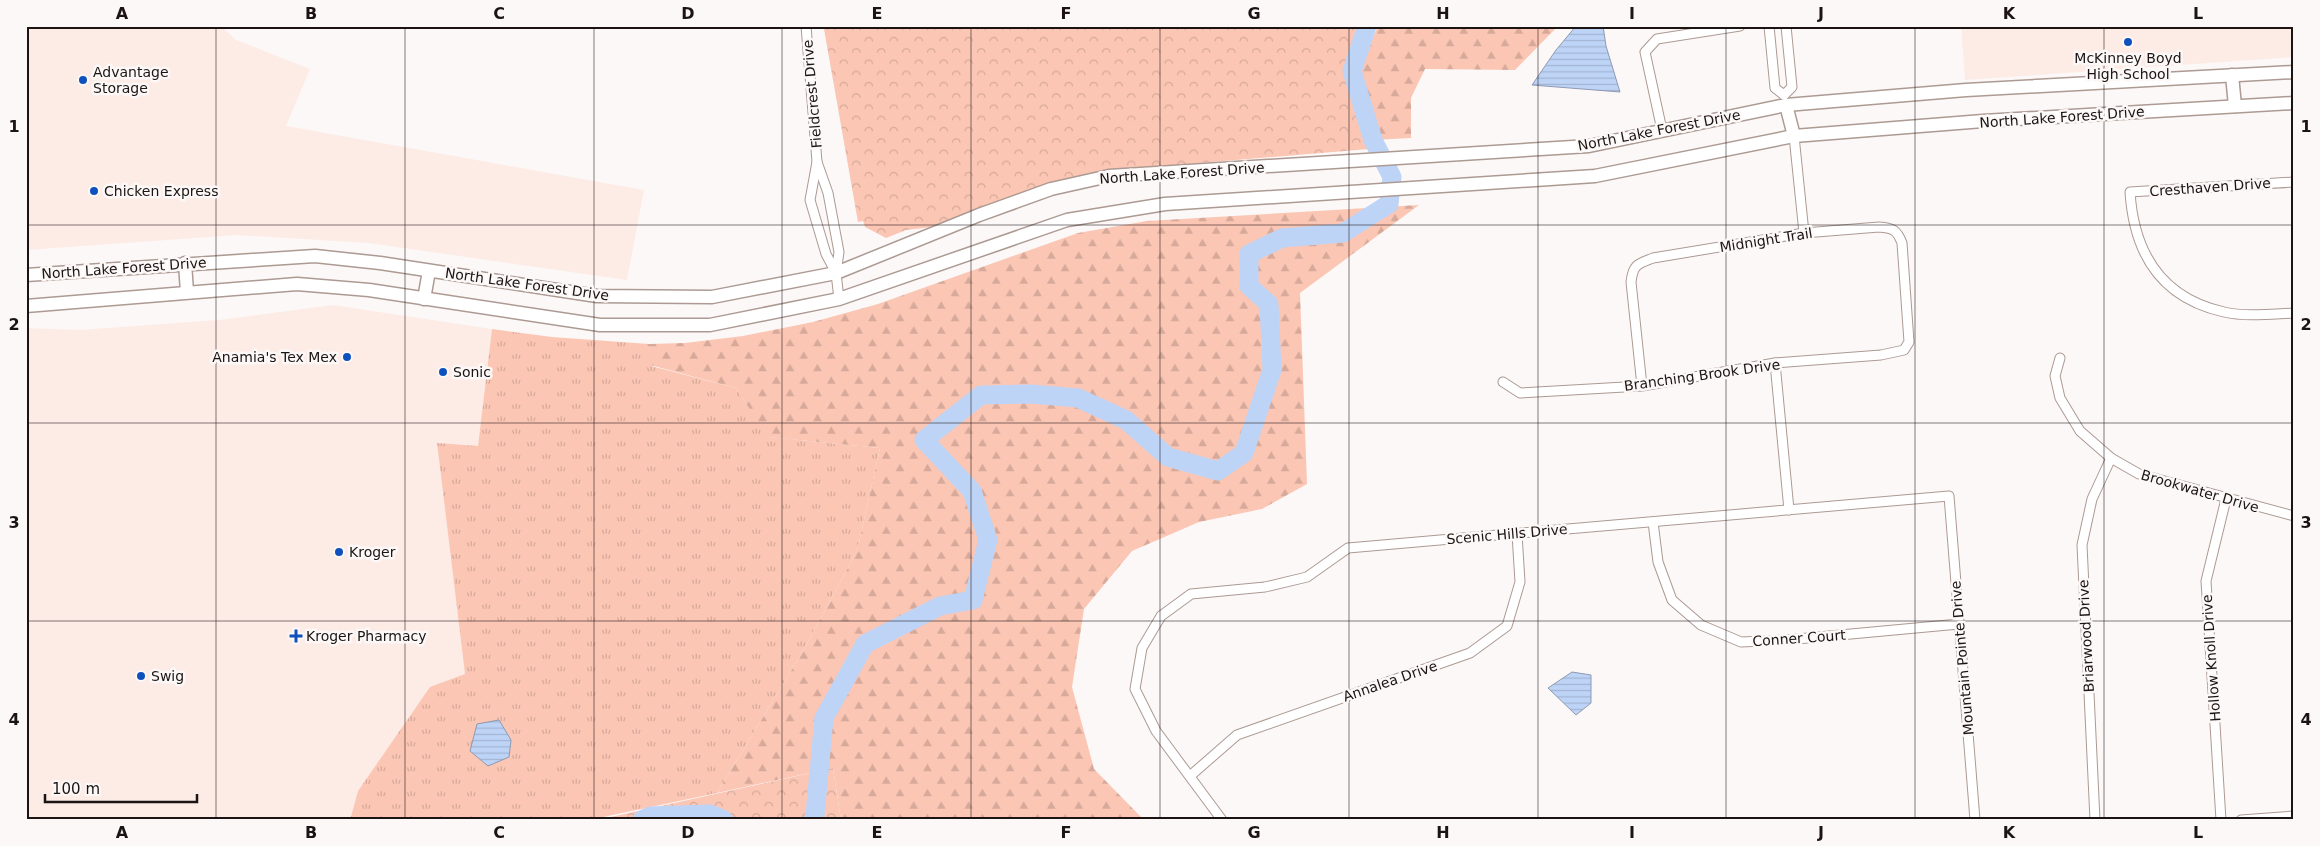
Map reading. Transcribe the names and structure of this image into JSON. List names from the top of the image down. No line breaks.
{"streets":{"main road":["North Lake Forest Drive"],"street":["Fieldcrest Drive","Cresthaven Drive","Midnight Trail","Branching Brook Drive","Brookwater Drive","Scenic Hills Drive","Briarwood Drive","Conner Court","Mountain Pointe Drive","Hollow Knoll Drive","Annalea Drive"]},"crossings":[["Fieldcrest Drive","North Lake Forest Drive"],["Midnight Trail","Branching Brook Drive"],["Brookwater Drive","Briarwood Drive"],["Brookwater Drive","Hollow Knoll Drive"],["Scenic Hills Drive","Conner Court"],["Scenic Hills Drive","Mountain Pointe Drive"],["Scenic Hills Drive","Annalea Drive"],["Conner Court","Mountain Pointe Drive"]],"places":{"other":["McKinney Boyd High School","Advantage Storage","Chicken Express","Anamia's Tex Mex","Sonic","Kroger","Swig"],"health":["Kroger Pharmacy"]},"scale_bar":"100 m","grid":{"columns":["A","B","C","D","E","F","G","H","I","J","K","L"],"rows":["1","2","3","4"]}}
